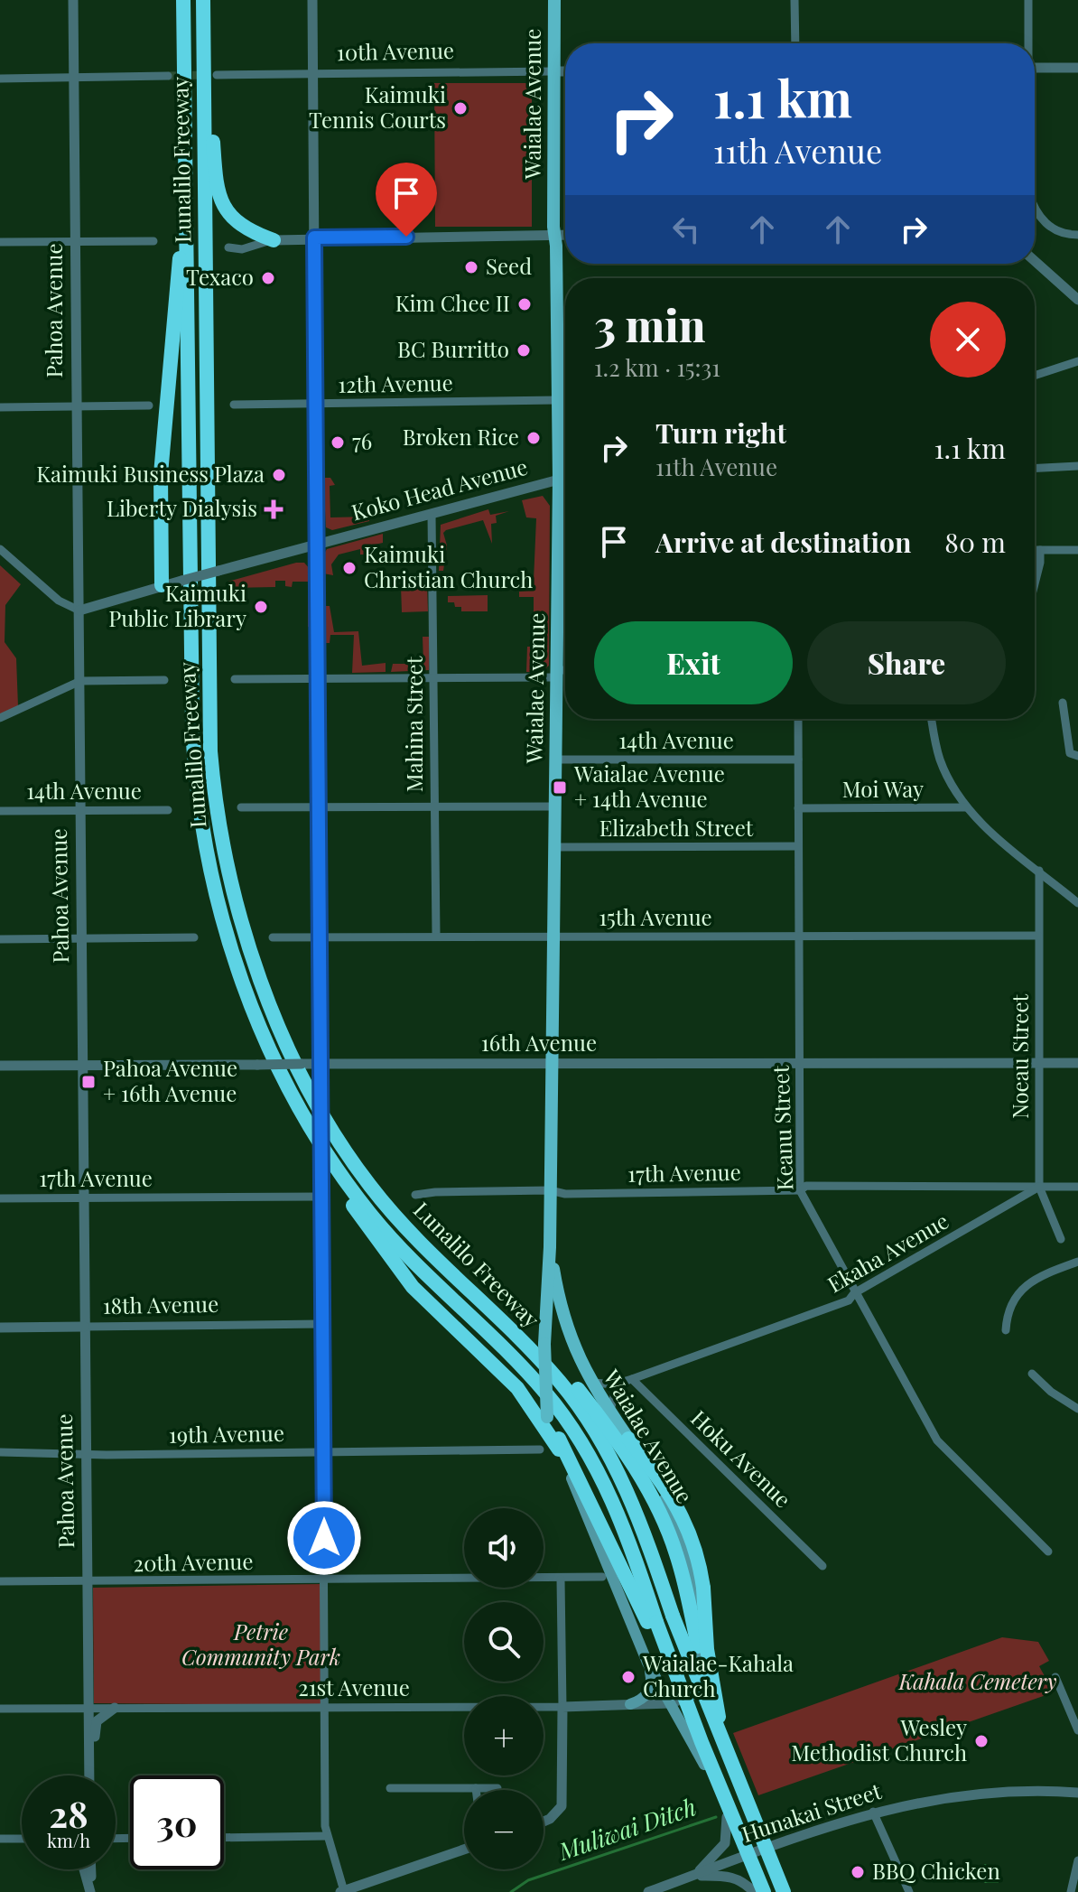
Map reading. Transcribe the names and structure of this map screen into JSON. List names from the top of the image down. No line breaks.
{"streets":{"highway":["Lunalilo Freeway"],"main road":["Waialae Avenue"],"street":["10th Avenue","Pahoa Avenue","12th Avenue","Koko Head Avenue","Mahina Street","14th Avenue","Moi Way","Elizabeth Street","15th Avenue","16th Avenue","Noeau Street","Keanu Street","17th Avenue","Ekaha Avenue","18th Avenue","19th Avenue","Hoku Avenue","20th Avenue","21st Avenue","Hunakai Street"]},"crossings":[["10th Avenue","Waialae Avenue"],["Waialae Avenue","12th Avenue"],["Waialae Avenue","Koko Head Avenue"],["Waialae Avenue","14th Avenue"],["Waialae Avenue","Elizabeth Street"],["Waialae Avenue","15th Avenue"],["Waialae Avenue","16th Avenue"],["Waialae Avenue","17th Avenue"],["Waialae Avenue","Ekaha Avenue"],["Waialae Avenue","21st Avenue"],["Waialae Avenue","Hunakai Street"],["Pahoa Avenue","Koko Head Avenue"],["Pahoa Avenue","14th Avenue"],["Pahoa Avenue","16th Avenue"],["Pahoa Avenue","17th Avenue"],["Pahoa Avenue","18th Avenue"],["Pahoa Avenue","19th Avenue"],["Pahoa Avenue","20th Avenue"],["Pahoa Avenue","21st Avenue"],["Koko Head Avenue","Mahina Street"],["Mahina Street","15th Avenue"],["14th Avenue","Keanu Street"],["Moi Way","Keanu Street"],["Elizabeth Street","Keanu Street"],["15th Avenue","Noeau Street"],["15th Avenue","Keanu Street"],["16th Avenue","Noeau Street"],["16th Avenue","Keanu Street"],["Noeau Street","17th Avenue"],["Noeau Street","Ekaha Avenue"],["Keanu Street","17th Avenue"],["Keanu Street","Ekaha Avenue"],["17th Avenue","Ekaha Avenue"],["Ekaha Avenue","Hoku Avenue"]],"water":["Muliwai Ditch"],"parks":["Petrie Community Park","Kahala Cemetery"],"places":{"other":["Kaimuki Tennis Courts","Seed","Texaco","Kim Chee II","BC Burritto","Broken Rice","76","Kaimuki Business Plaza","Kaimuki Christian Church","Kaimuki Public Library","Waialae-Kahala Church","Wesley Methodist Church","BBQ Chicken"],"health":["Liberty Dialysis"],"transit":["Waialae Avenue + 14th Avenue","Pahoa Avenue + 16th Avenue"]},"page":{"turn":["1.1 km","11th Avenue"],"heading":["3 min","1.2 km · 15:31"],"list":[{"name":"Turn right","note":"11th Avenue","value":"1.1 km"},{"name":"Arrive at destination","value":"80 m"}],"buttons":["Exit","Share"],"map_buttons":["+","−"],"speed":"28 km/h","limit":"30"}}
